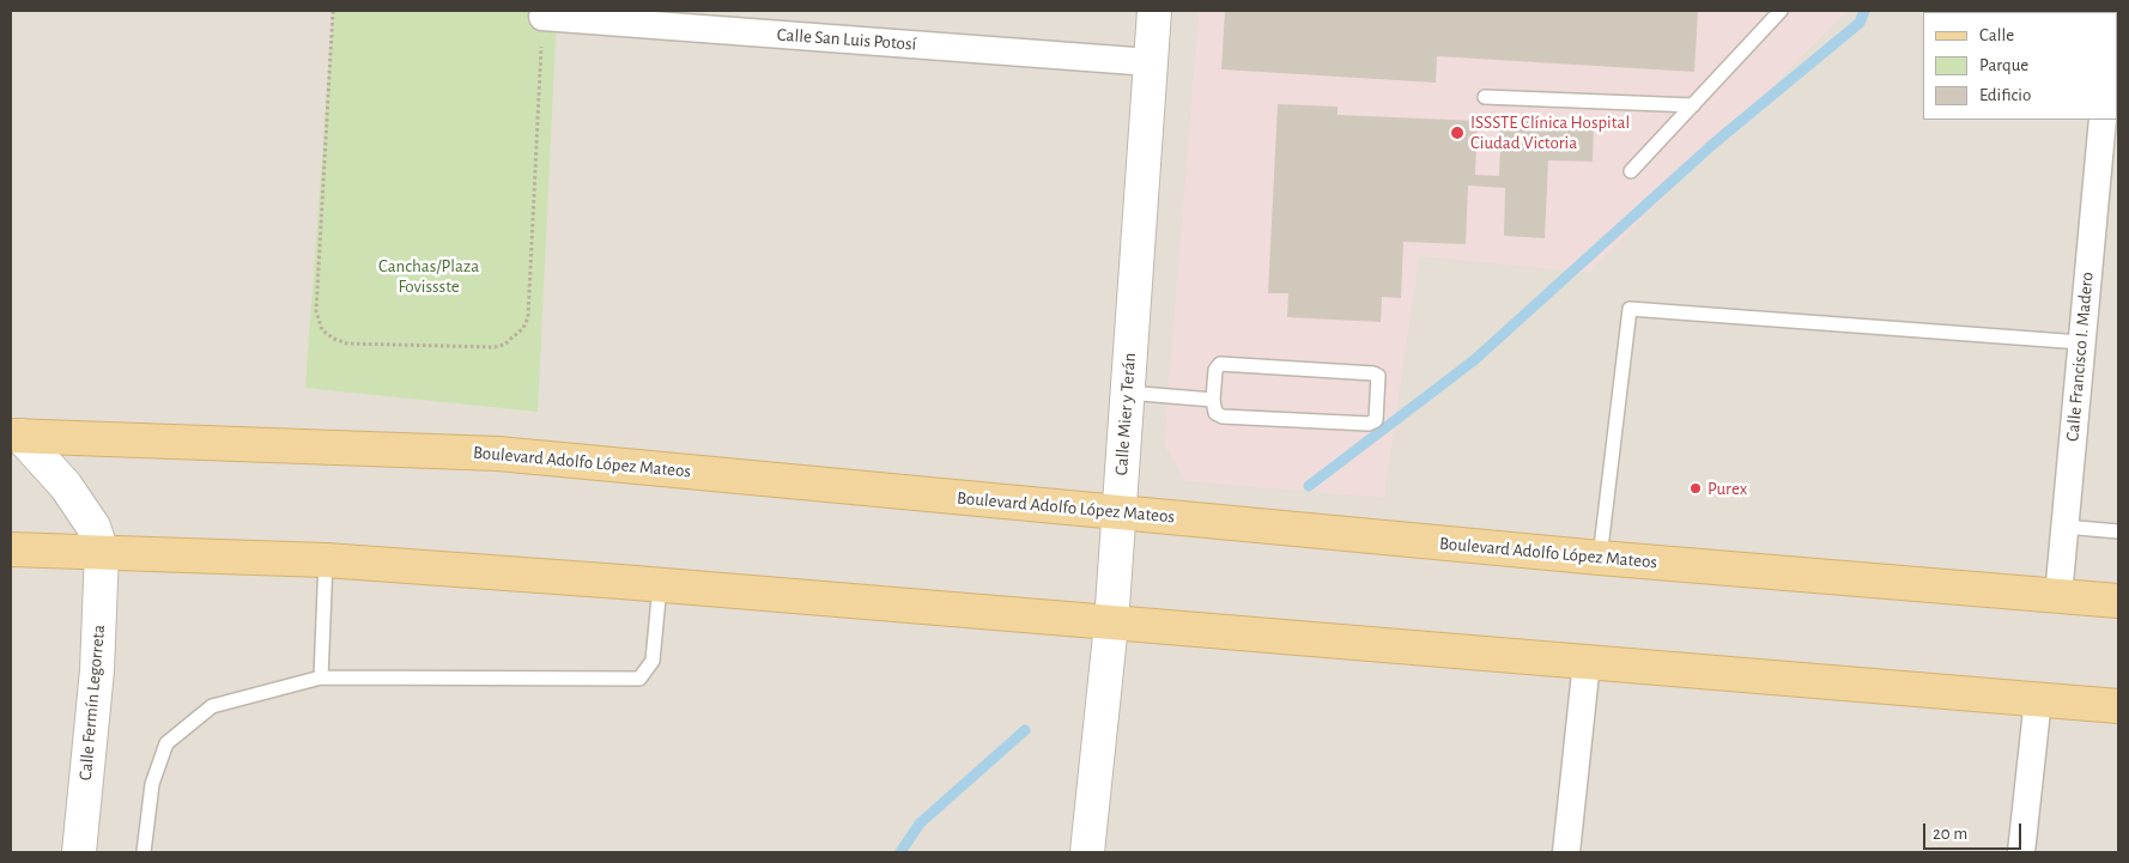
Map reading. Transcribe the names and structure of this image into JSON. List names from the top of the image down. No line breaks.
{"streets":{"main road":["Boulevard Adolfo López Mateos"],"street":["Calle San Luis Potosí","Calle Francisco I. Madero","Calle Mier y Terán","Calle Fermín Legorreta"]},"crossings":[["Calle San Luis Potosí","Calle Mier y Terán"],["Calle Francisco I. Madero","Boulevard Adolfo López Mateos"],["Calle Mier y Terán","Boulevard Adolfo López Mateos"]],"parks":["Canchas/Plaza Fovissste"],"places":["ISSSTE Clínica Hospital Ciudad Victoria","Purex"],"legend":["Calle","Parque","Edificio"],"scale_bar":"20 m"}
